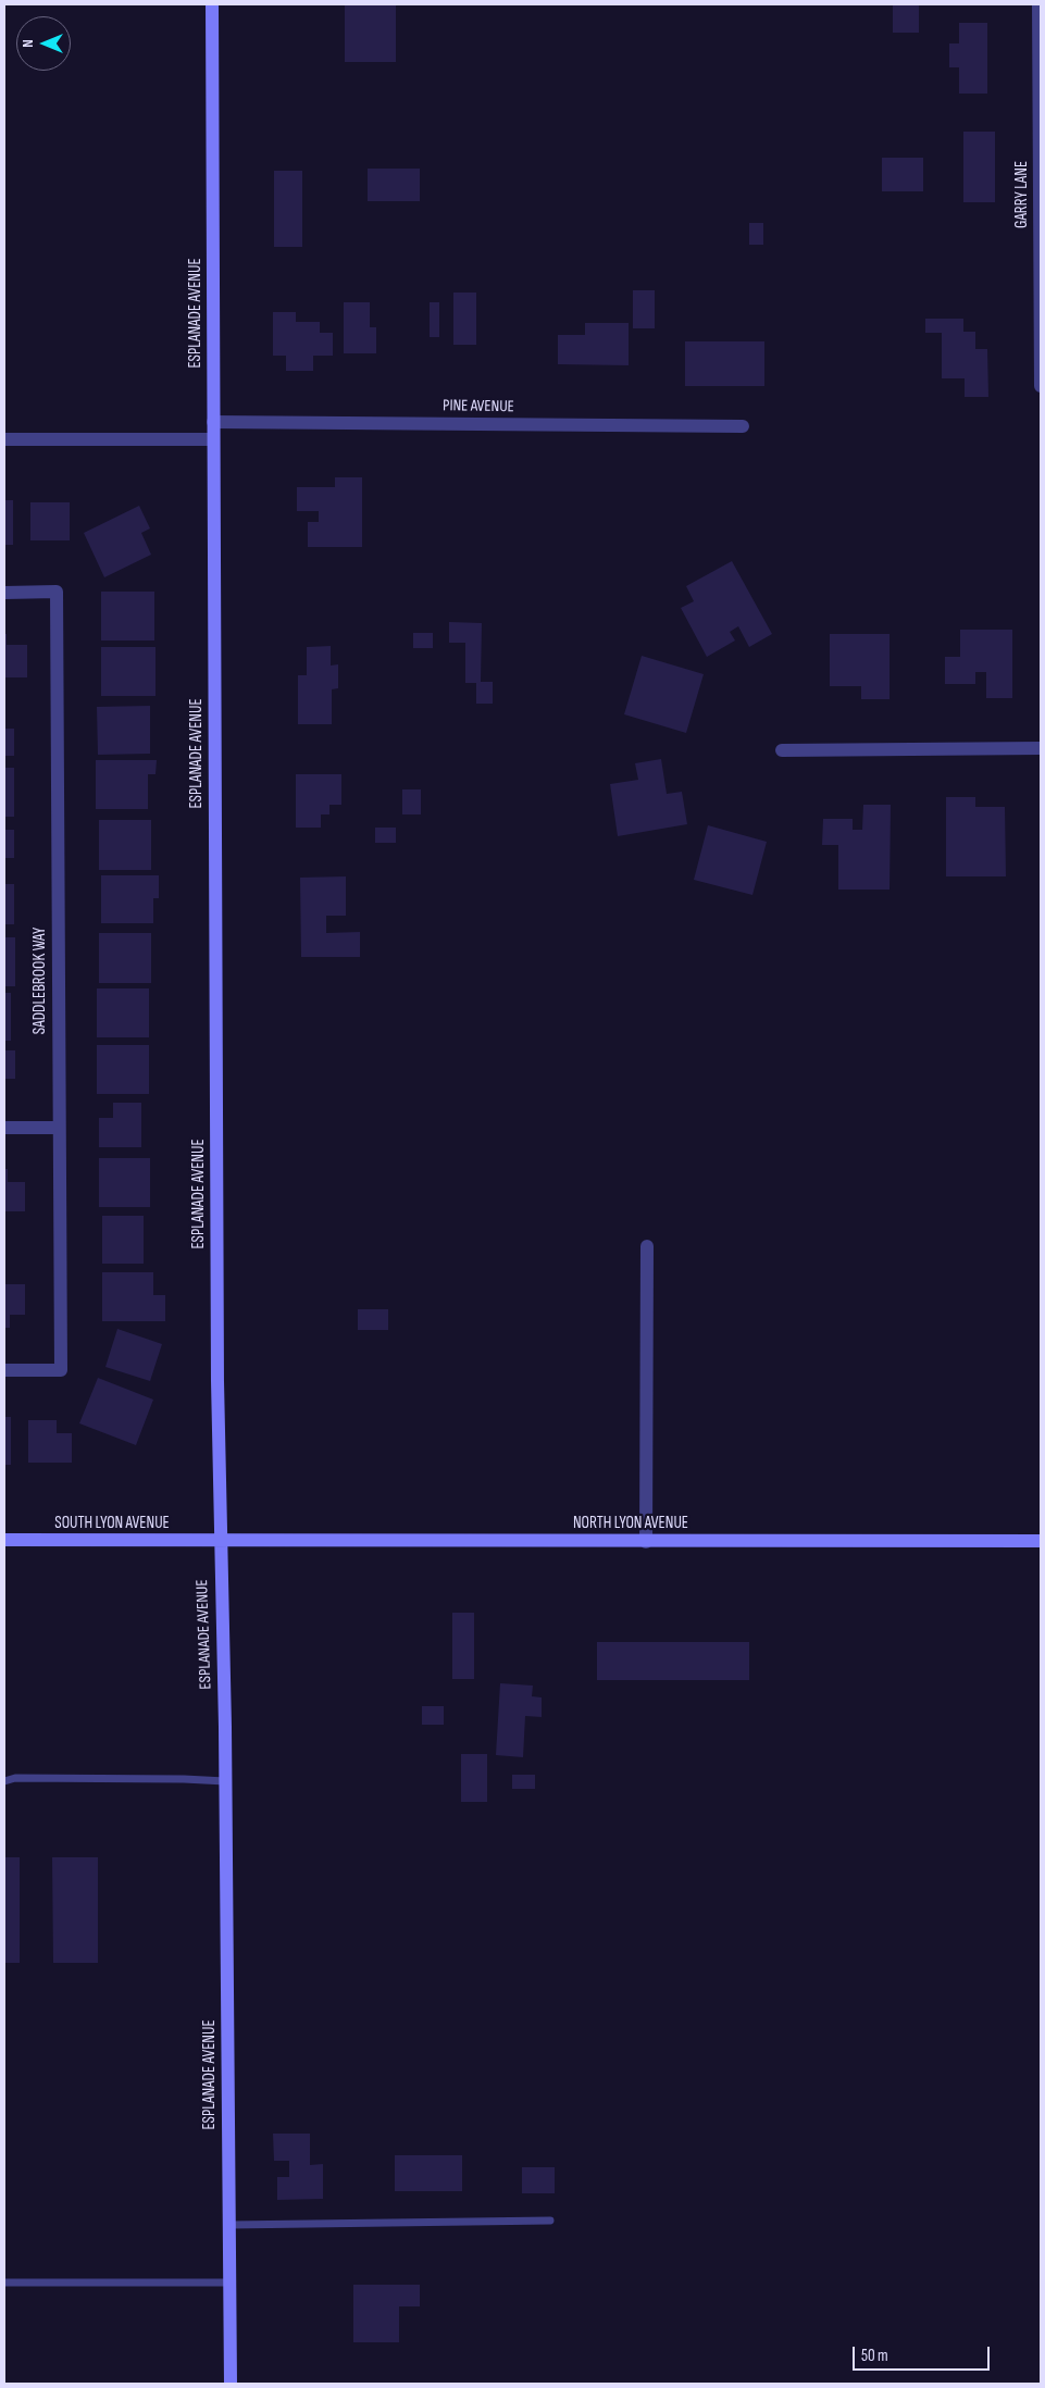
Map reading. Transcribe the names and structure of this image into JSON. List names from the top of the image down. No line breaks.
{"streets":{"main road":["ESPLANADE AVENUE","SOUTH LYON AVENUE","NORTH LYON AVENUE"],"street":["GARRY LANE","PINE AVENUE","SADDLEBROOK WAY"]},"crossings":[["ESPLANADE AVENUE","PINE AVENUE"],["ESPLANADE AVENUE","SOUTH LYON AVENUE"],["ESPLANADE AVENUE","NORTH LYON AVENUE"],["SOUTH LYON AVENUE","NORTH LYON AVENUE"]],"scale_bar":"50 m","north":"left"}
